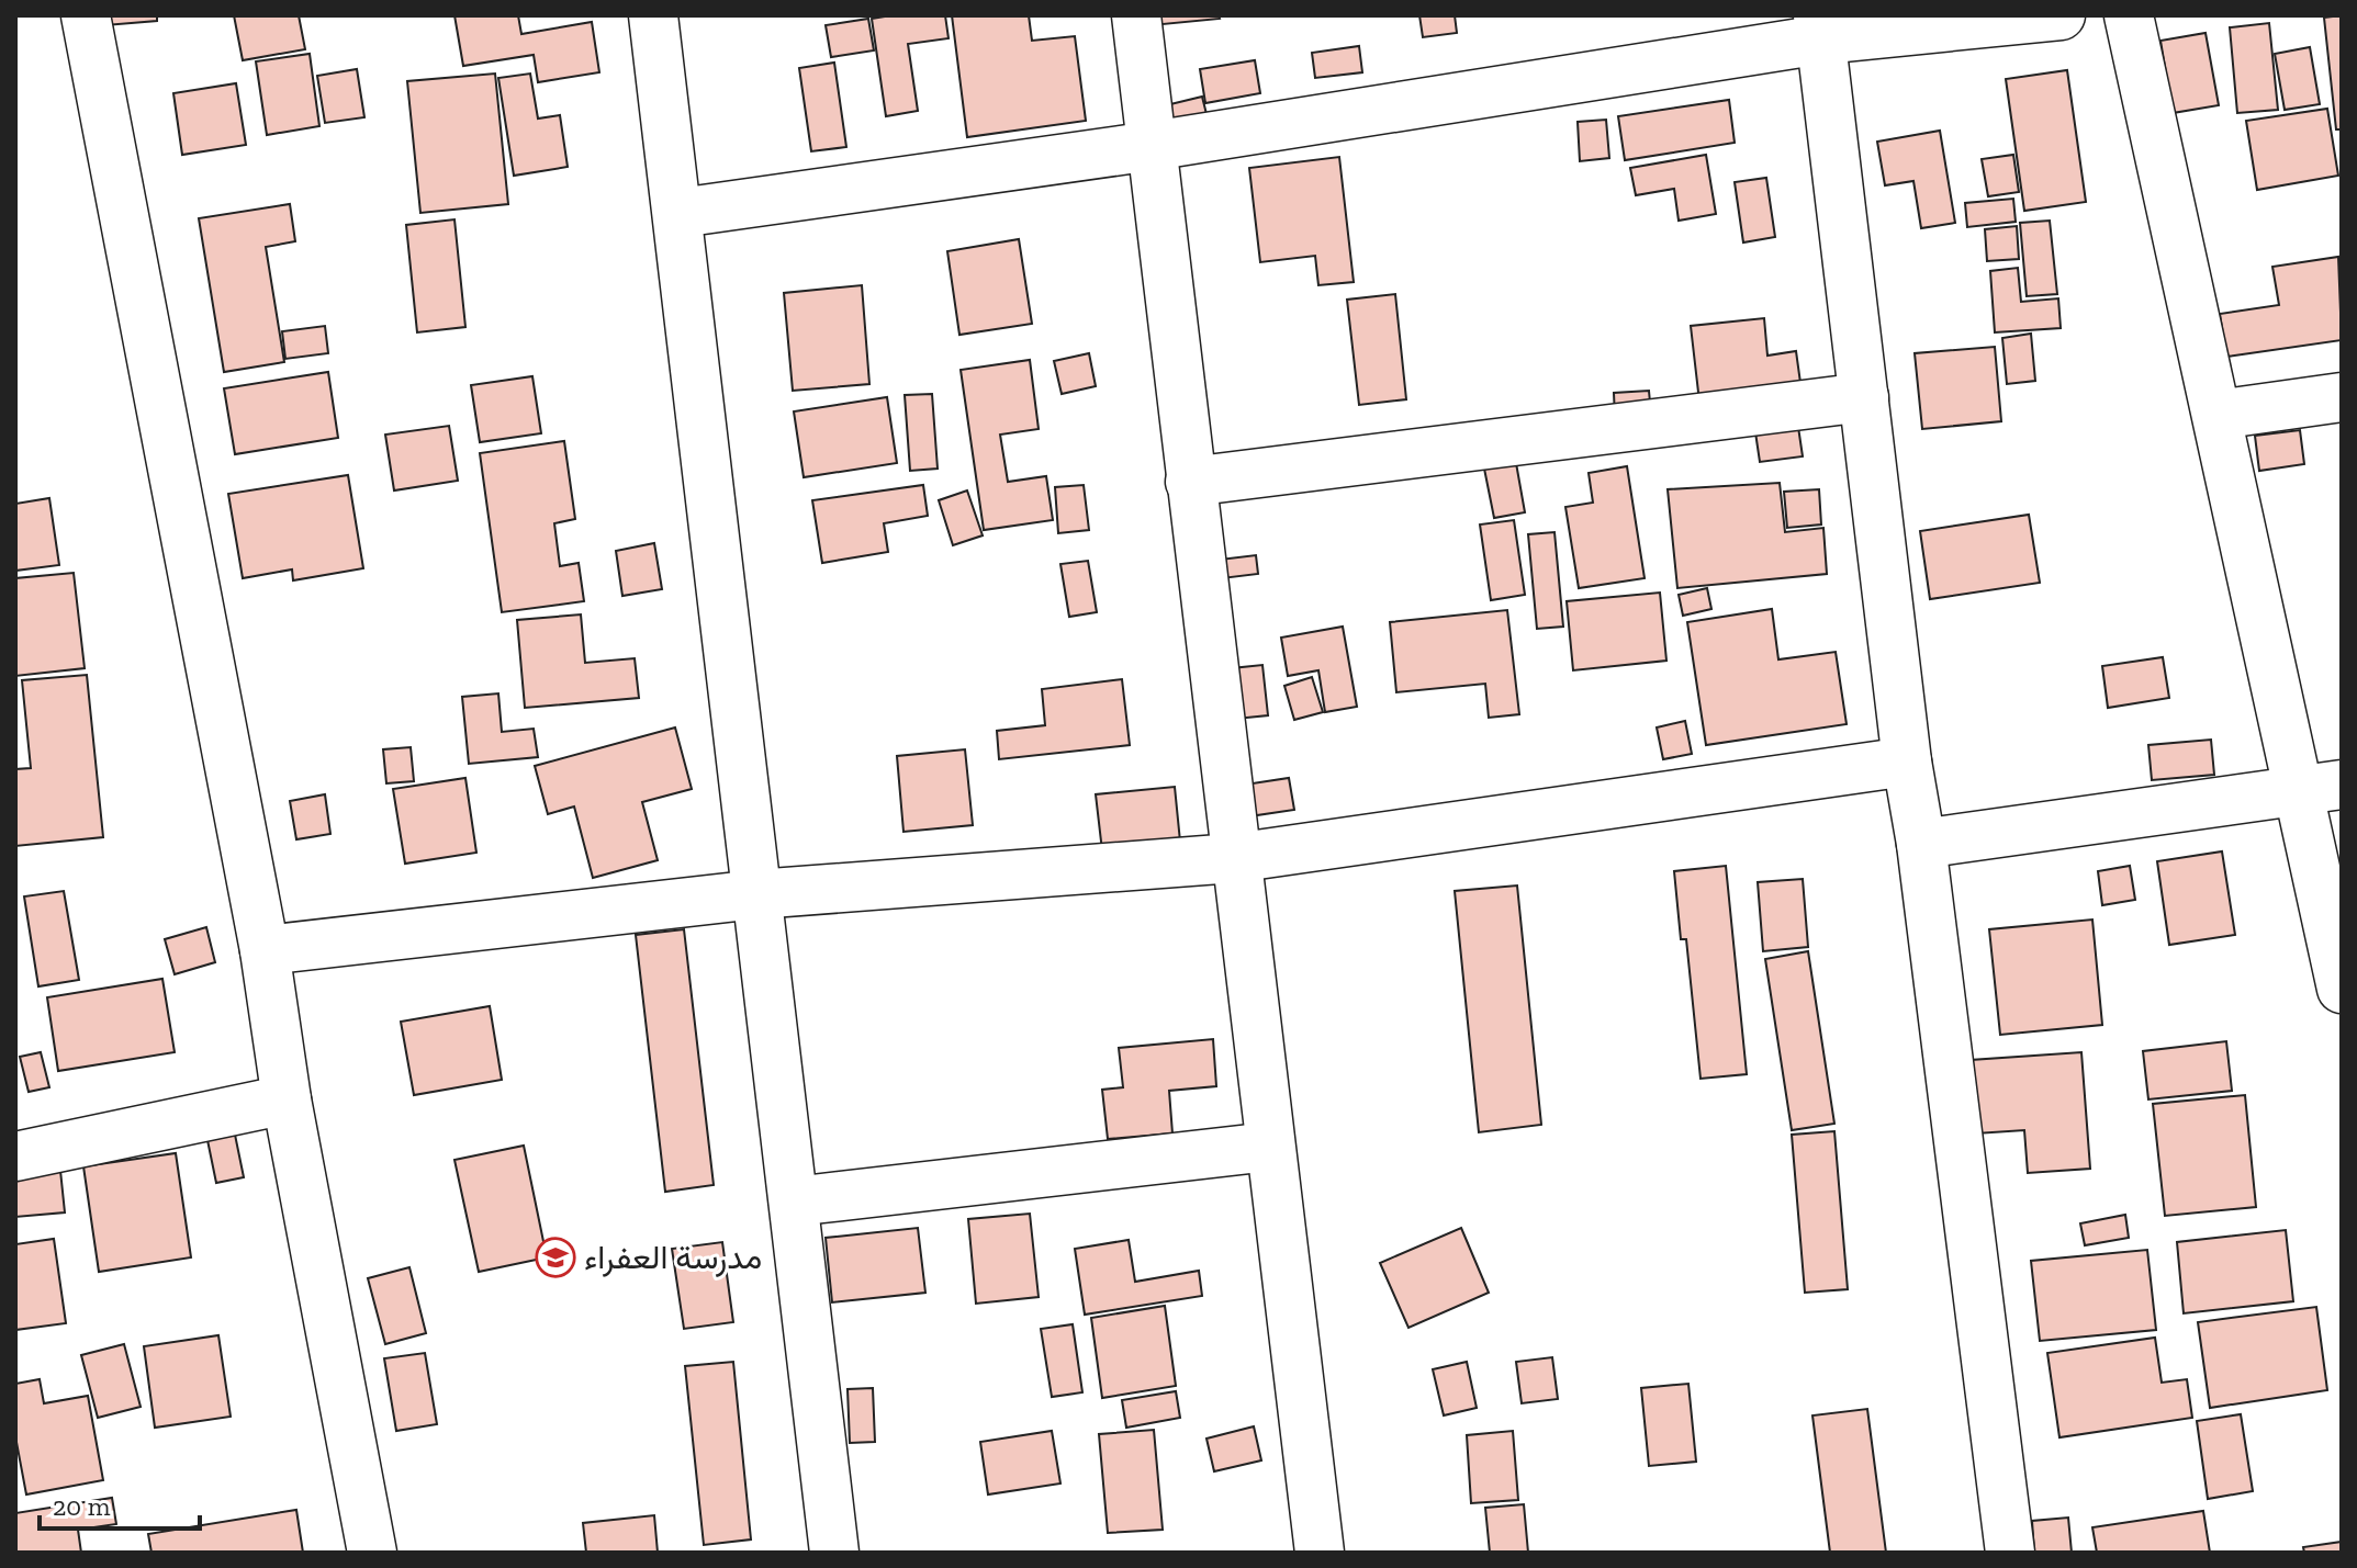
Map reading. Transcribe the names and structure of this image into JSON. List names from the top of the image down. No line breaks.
{"places":{"school or university":["مدرسة العفراء"]},"scale_bar":"20 m"}
